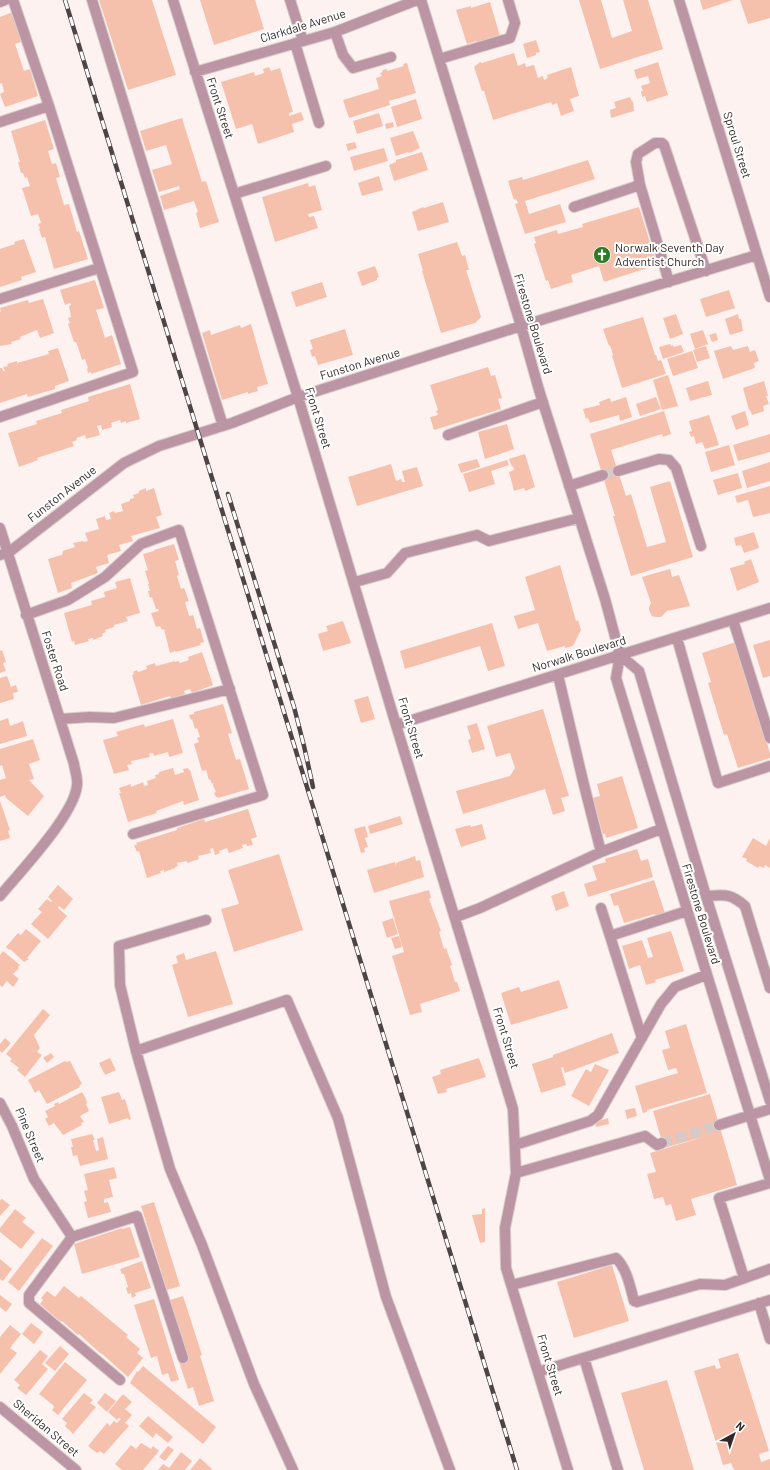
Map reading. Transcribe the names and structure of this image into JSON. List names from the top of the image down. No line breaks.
{"streets":{"street":["Clarkdale Avenue","Front Street","Sproul Street","Firestone Boulevard","Funston Avenue","Norwalk Boulevard","Foster Road","Pine Street","Sheridan Street"]},"crossings":[["Clarkdale Avenue","Front Street"],["Front Street","Funston Avenue"],["Front Street","Norwalk Boulevard"],["Sproul Street","Funston Avenue"],["Firestone Boulevard","Funston Avenue"],["Firestone Boulevard","Norwalk Boulevard"],["Funston Avenue","Foster Road"]],"places":{"church":["Norwalk Seventh Day Adventist Church"]},"north":"top right"}
